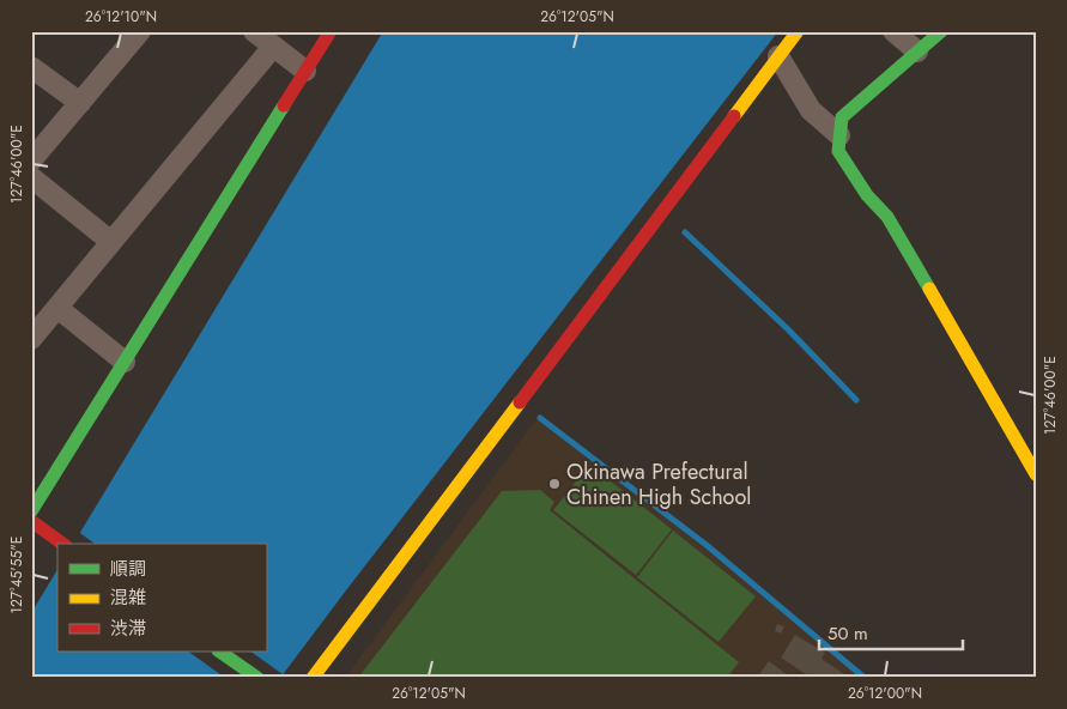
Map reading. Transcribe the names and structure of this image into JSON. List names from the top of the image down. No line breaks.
{"places":["Okinawa Prefectural Chinen High School"],"legend":["順調","混雑","渋滞"],"scale_bar":"50 m","coordinates":["26°12'10\"N","26°12'05\"N","127°46'00\"E","127°45'55\"E","26°12'00\"N"]}
